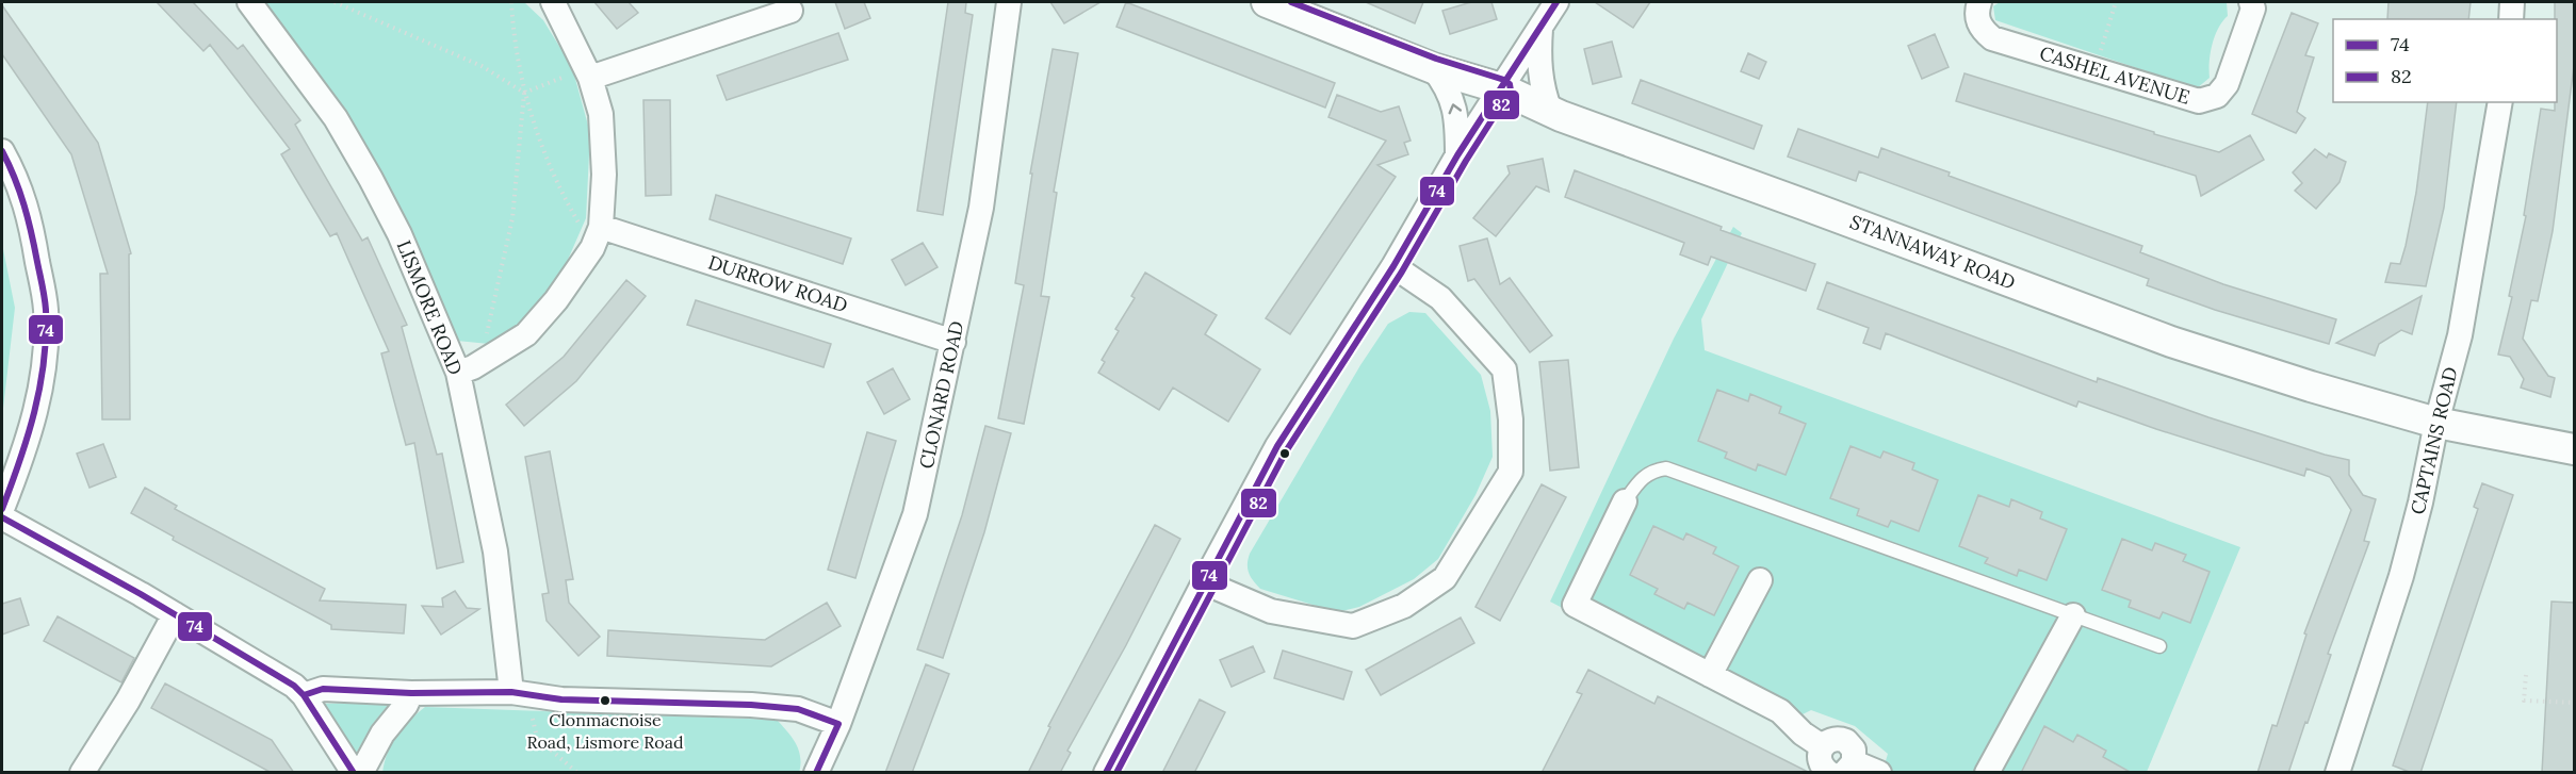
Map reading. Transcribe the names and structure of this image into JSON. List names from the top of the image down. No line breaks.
{"streets":{"street":["CASHEL AVENUE","STANNAWAY ROAD","DURROW ROAD","LISMORE ROAD","CLONARD ROAD","CAPTAINS ROAD"]},"crossings":[["STANNAWAY ROAD","CAPTAINS ROAD"],["DURROW ROAD","CLONARD ROAD"]],"places":["Clonmacnoise Road, Lismore Road"],"lines":["transit line 74","transit line 82"],"legend":["74","82"]}
